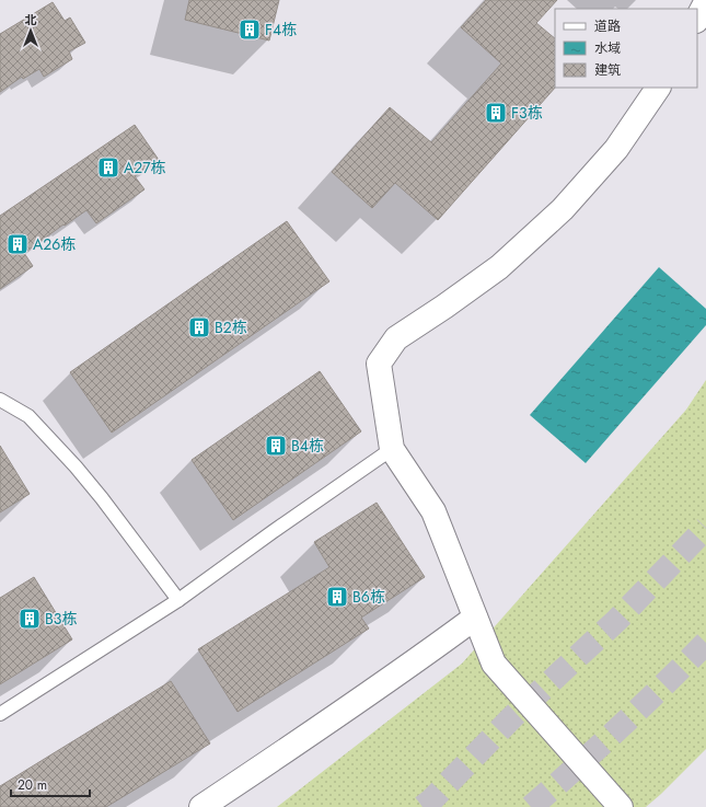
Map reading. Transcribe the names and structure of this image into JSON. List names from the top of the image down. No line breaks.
{"places":{"building":["F4栋","F3栋","A27栋","A26栋","B2栋","B4栋","B6栋","B3栋"]},"legend":["道路","水域","建筑"],"scale_bar":"20 m","north":"top"}
